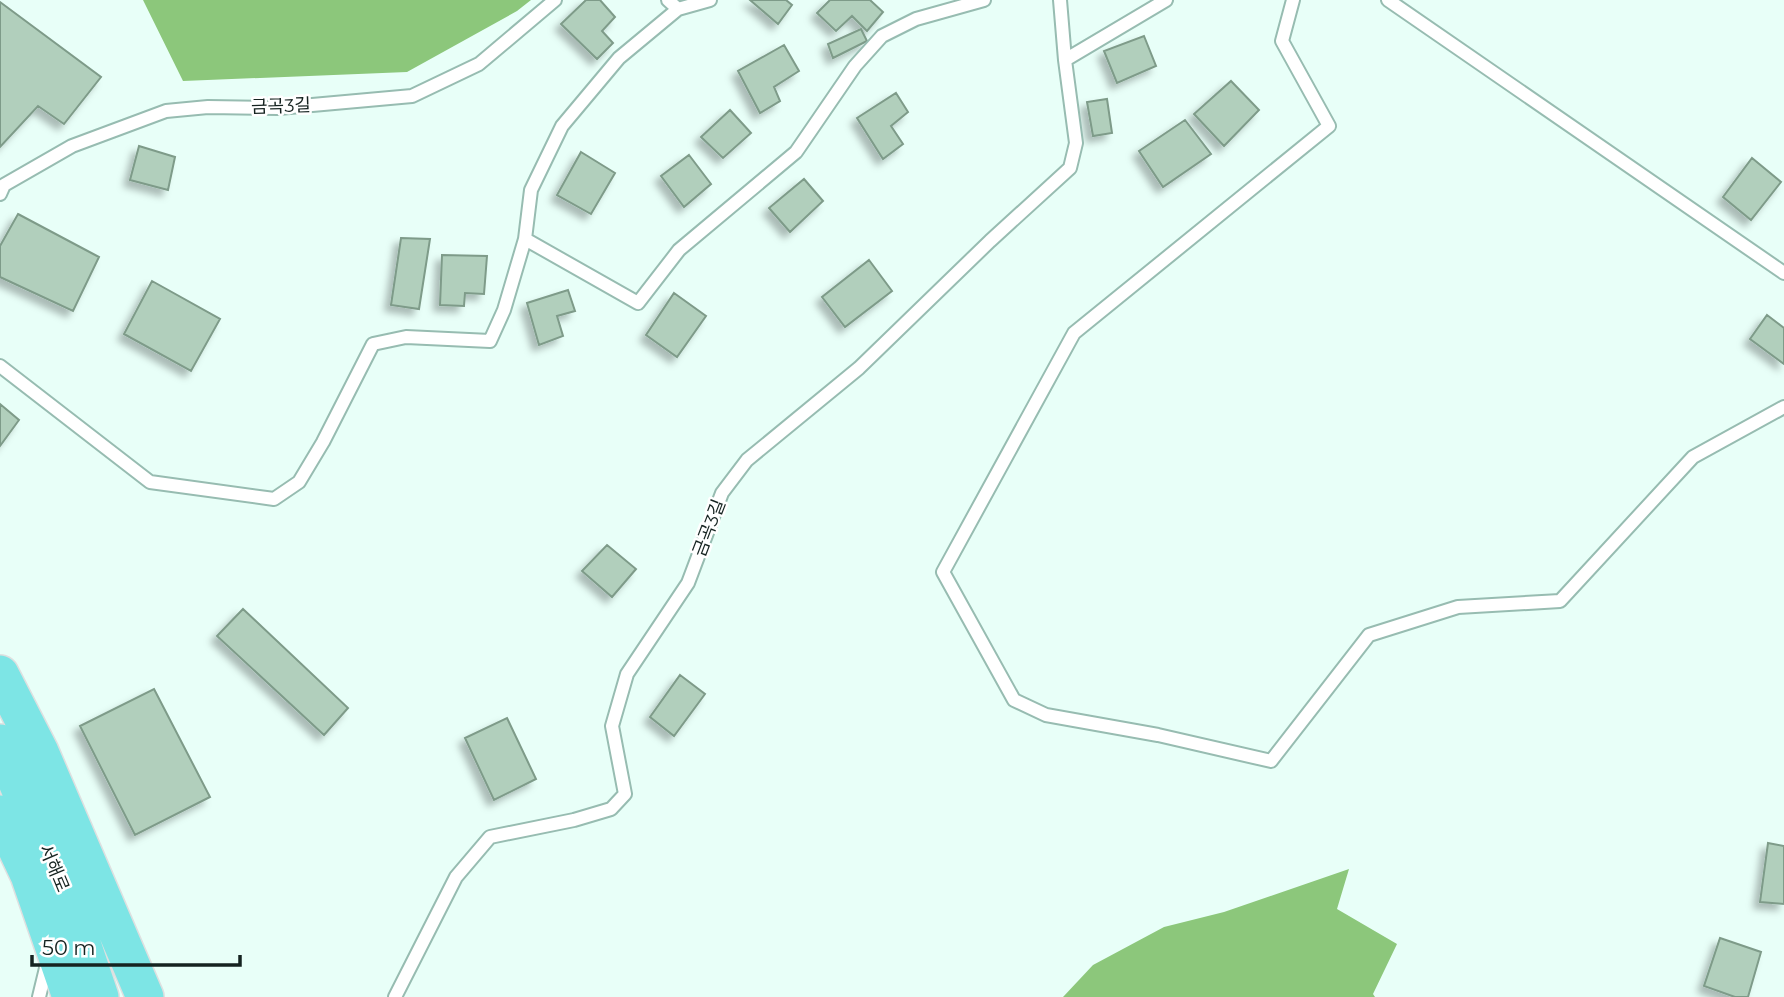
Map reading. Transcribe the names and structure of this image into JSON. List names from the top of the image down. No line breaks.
{"streets":{"main road":["서해로"],"lane":["금곡3길"]},"scale_bar":"50 m"}
